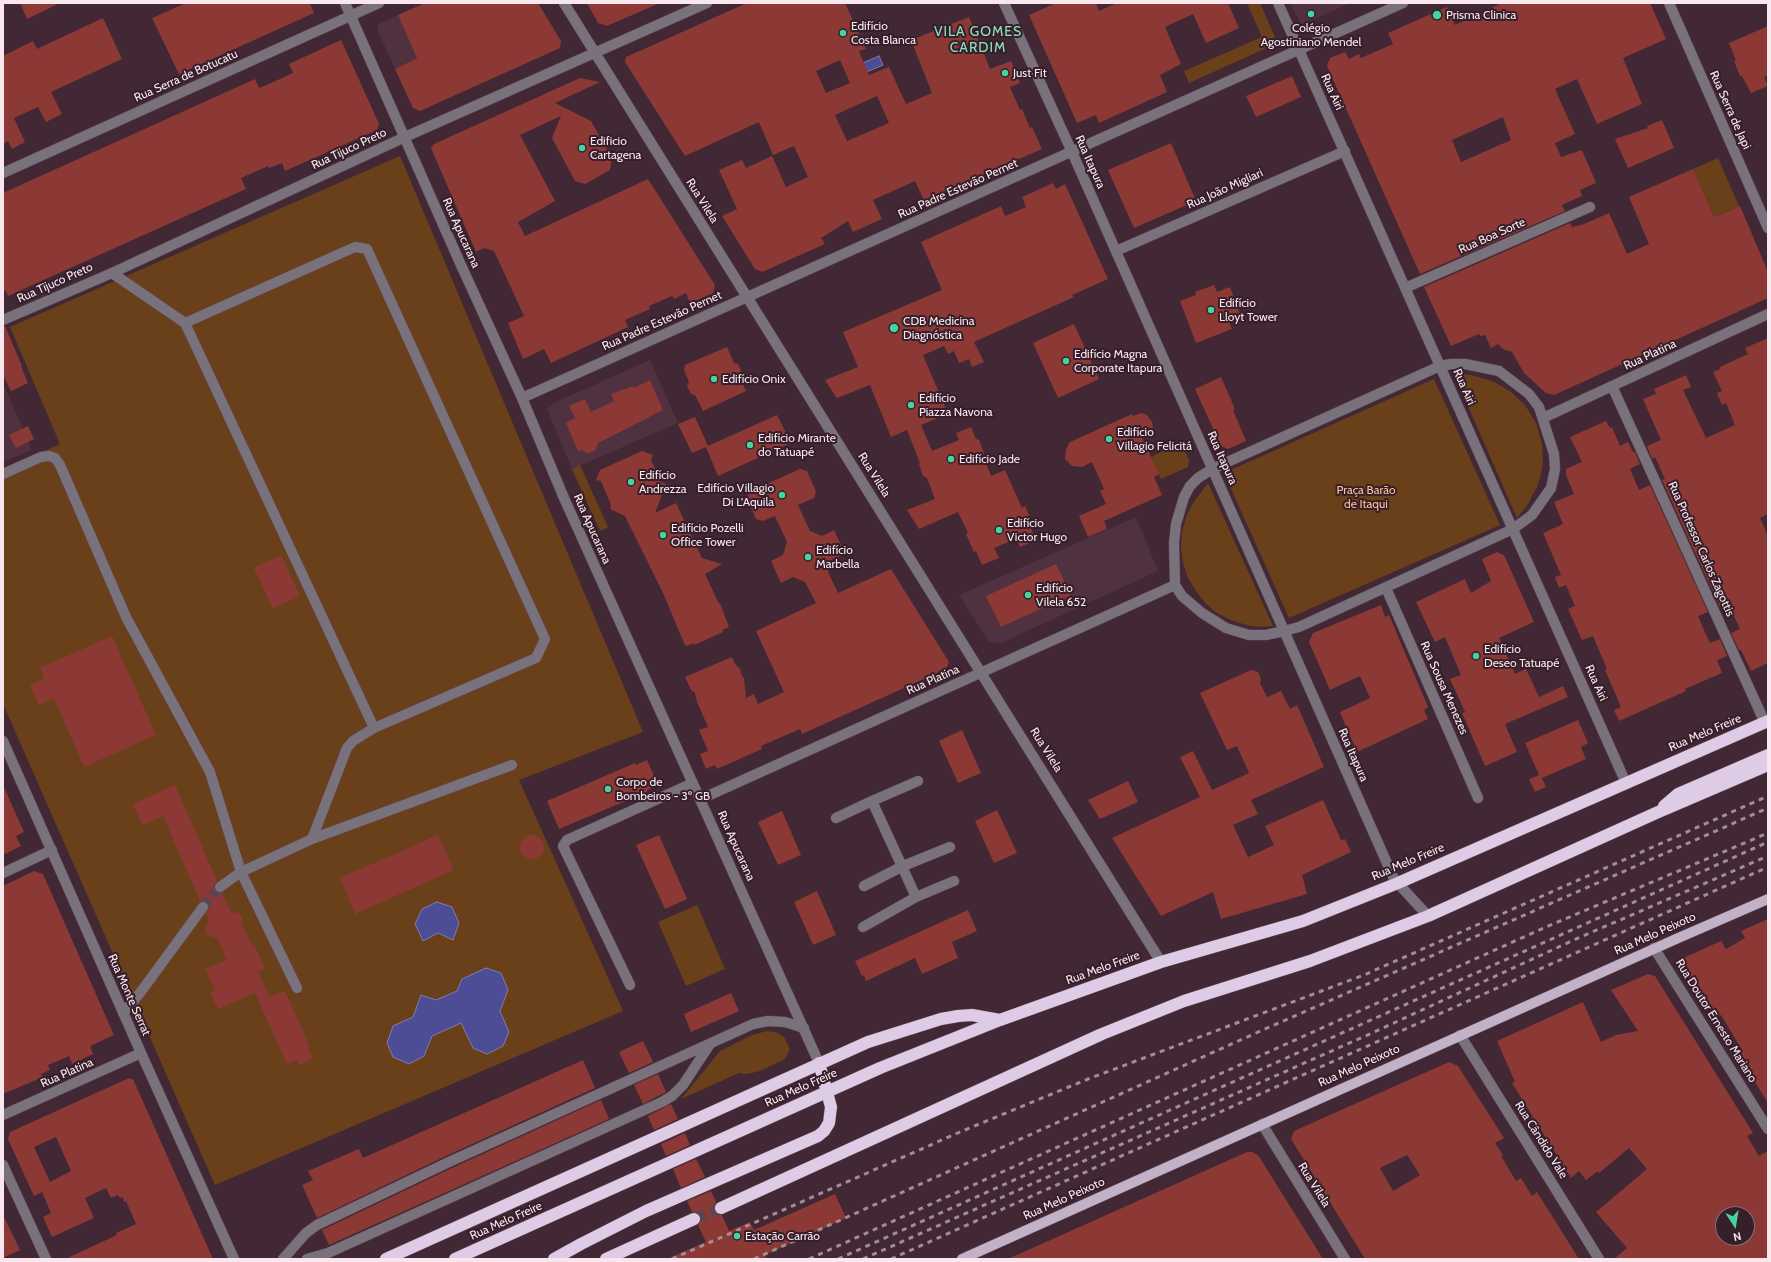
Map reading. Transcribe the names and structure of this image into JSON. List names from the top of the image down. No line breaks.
{"streets":{"highway":["Rua Melo Freire"],"main road":["Rua Melo Peixoto"],"street":["Rua Serra de Botucatu","Rua Airi","Rua Serra de Japi","Rua Tijuco Preto","Rua Itapura","Rua Padre Estevão Pernet","Rua João Migliari","Rua Vilela","Rua Apucarana","Rua Boa Sorte","Rua Platina","Rua Professor Carlos Zagottis","Rua Sousa Menezes","Rua Monte Serrat","Rua Doutor Ernesto Mariano","Rua Cândido Vale"]},"crossings":[["Rua Serra de Botucatu","Rua Apucarana"],["Rua Airi","Rua Padre Estevão Pernet"],["Rua Airi","Rua João Migliari"],["Rua Airi","Rua Boa Sorte"],["Rua Airi","Rua Melo Freire"],["Rua Tijuco Preto","Rua Vilela"],["Rua Tijuco Preto","Rua Apucarana"],["Rua Itapura","Rua Padre Estevão Pernet"],["Rua Itapura","Rua João Migliari"],["Rua Itapura","Rua Melo Freire"],["Rua Padre Estevão Pernet","Rua Vilela"],["Rua Padre Estevão Pernet","Rua Apucarana"],["Rua Vilela","Rua Platina"],["Rua Vilela","Rua Melo Freire"],["Rua Vilela","Rua Melo Peixoto"],["Rua Apucarana","Rua Platina"],["Rua Platina","Rua Professor Carlos Zagottis"],["Rua Platina","Rua Monte Serrat"],["Rua Professor Carlos Zagottis","Rua Melo Freire"],["Rua Melo Peixoto","Rua Doutor Ernesto Mariano"],["Rua Melo Peixoto","Rua Cândido Vale"]],"districts":["VILA GOMES CARDIM"],"parks":["Praça Barão de Itaqui"],"places":["Colégio Agostiniano Mendel","Prisma Clinica","Edifício Costa Blanca","Just Fit","Edificio Cartagena","Edifício Lloyt Tower","CDB Medicina Diagnóstica","Edifício Magna Corporate Itapura","Edifício Onix","Edifício Piazza Navona","Edifício Villagio Felicitá","Edifício Mirante do Tatuapé","Edifício Jade","Edifício Andrezza","Edifício Villagio Di L'Aquila","Edifício Victor Hugo","Edifício Pozelli Office Tower","Edifício Marbella","Edifício Vilela 652","Edifício Deseo Tatuapé","Corpo de Bombeiros - 3º GB","Estação Carrão"],"north":"bottom"}
